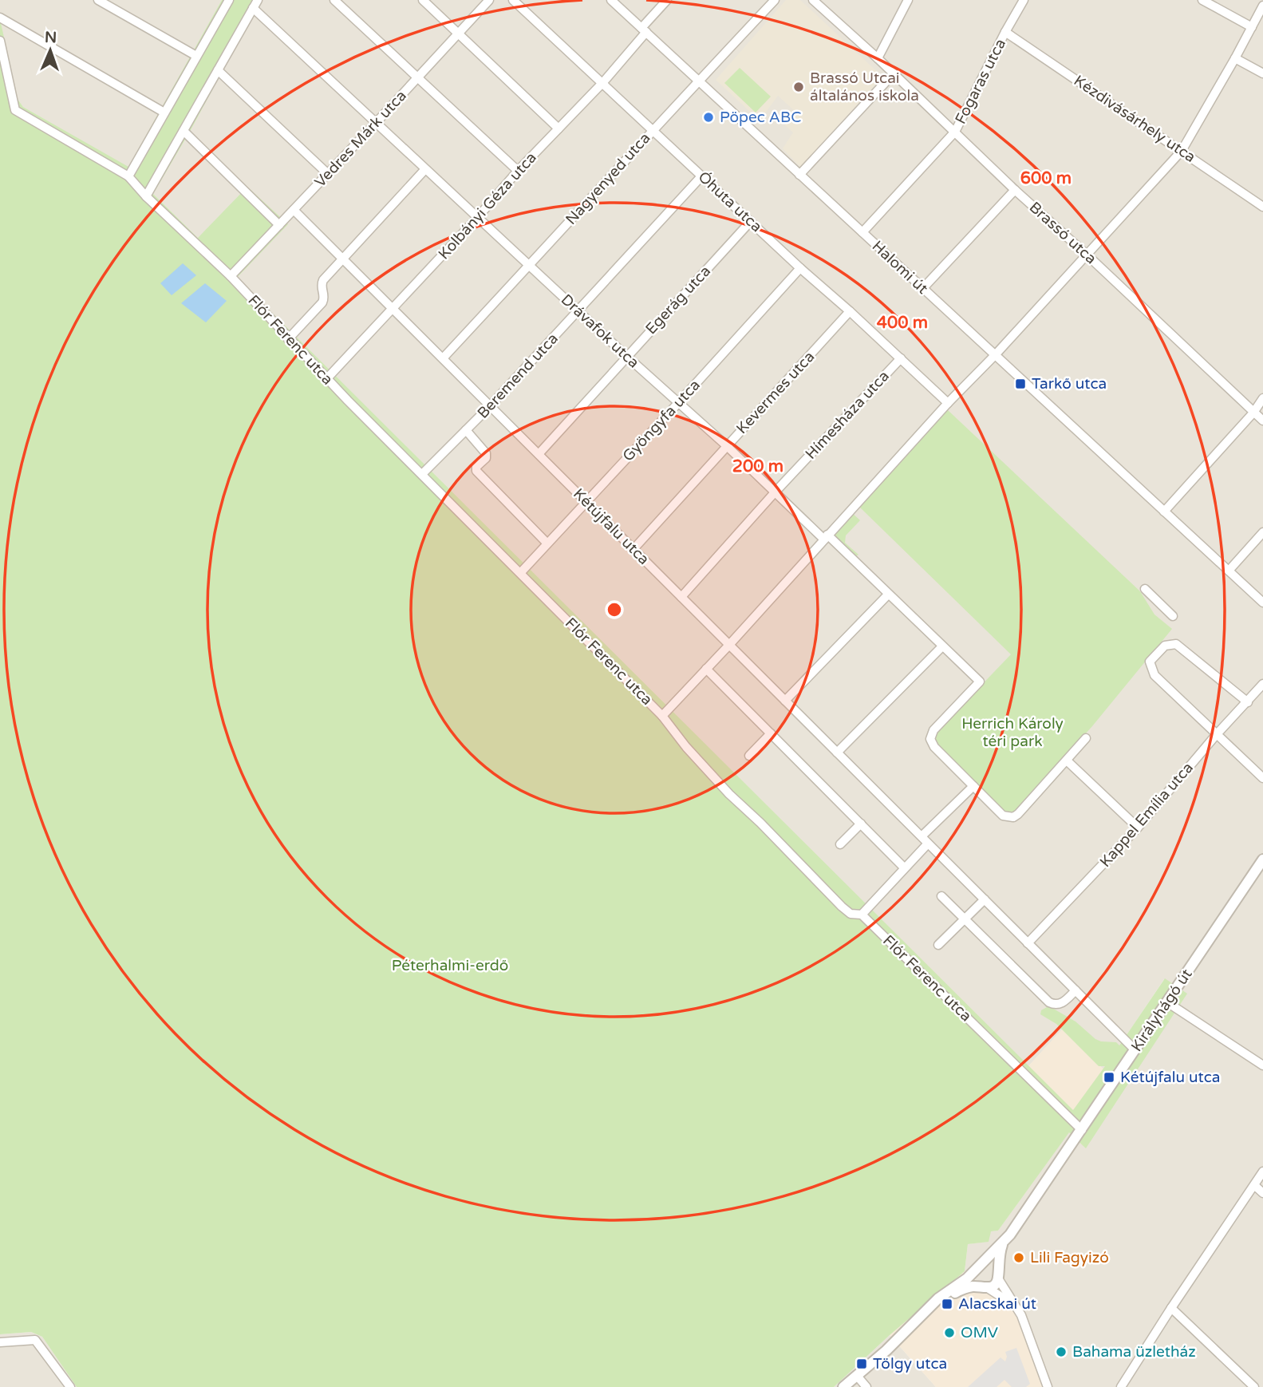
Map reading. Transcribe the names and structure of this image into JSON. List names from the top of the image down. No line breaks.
{"streets":{"street":["Fogaras utca","Kézdivásárhely utca","Vedres Márk utca","Nagyenyed utca","Óhuta utca","Kolbányi Géza utca","Brassó utca","Halomi út","Egerág utca","Drávafok utca","Flór Ferenc utca","Beremend utca","Kevermes utca","Hímesháza utca","Gyöngyfa utca","Kétújfalu utca","Kappel Emília utca","Királyhágó út"]},"crossings":[["Fogaras utca","Kézdivásárhely utca"],["Fogaras utca","Brassó utca"],["Fogaras utca","Halomi út"],["Vedres Márk utca","Drávafok utca"],["Vedres Márk utca","Flór Ferenc utca"],["Vedres Márk utca","Kétújfalu utca"],["Nagyenyed utca","Óhuta utca"],["Nagyenyed utca","Halomi út"],["Nagyenyed utca","Drávafok utca"],["Nagyenyed utca","Kétújfalu utca"],["Óhuta utca","Kolbányi Géza utca"],["Óhuta utca","Egerág utca"],["Óhuta utca","Beremend utca"],["Óhuta utca","Kevermes utca"],["Óhuta utca","Hímesháza utca"],["Óhuta utca","Gyöngyfa utca"],["Kolbányi Géza utca","Halomi út"],["Kolbányi Géza utca","Drávafok utca"],["Kolbányi Géza utca","Flór Ferenc utca"],["Kolbányi Géza utca","Kétújfalu utca"],["Egerág utca","Drávafok utca"],["Egerág utca","Kétújfalu utca"],["Drávafok utca","Beremend utca"],["Drávafok utca","Kevermes utca"],["Drávafok utca","Hímesháza utca"],["Drávafok utca","Gyöngyfa utca"],["Flór Ferenc utca","Beremend utca"],["Flór Ferenc utca","Gyöngyfa utca"],["Flór Ferenc utca","Királyhágó út"],["Beremend utca","Kétújfalu utca"],["Kevermes utca","Kétújfalu utca"],["Hímesháza utca","Kétújfalu utca"],["Gyöngyfa utca","Kétújfalu utca"],["Kétújfalu utca","Kappel Emília utca"],["Kétújfalu utca","Királyhágó út"]],"parks":["Herrich Károly téri park","Péterhalmi-erdő"],"places":{"other":["Brassó Utcai általános iskola","Pöpec ABC","Lili Fagyizó","OMV","Bahama üzletház"],"transit":["Tarkő utca","Kétújfalu utca","Alacskai út","Tölgy utca"]},"north":"top","rings":["600 m","400 m","200 m"]}
